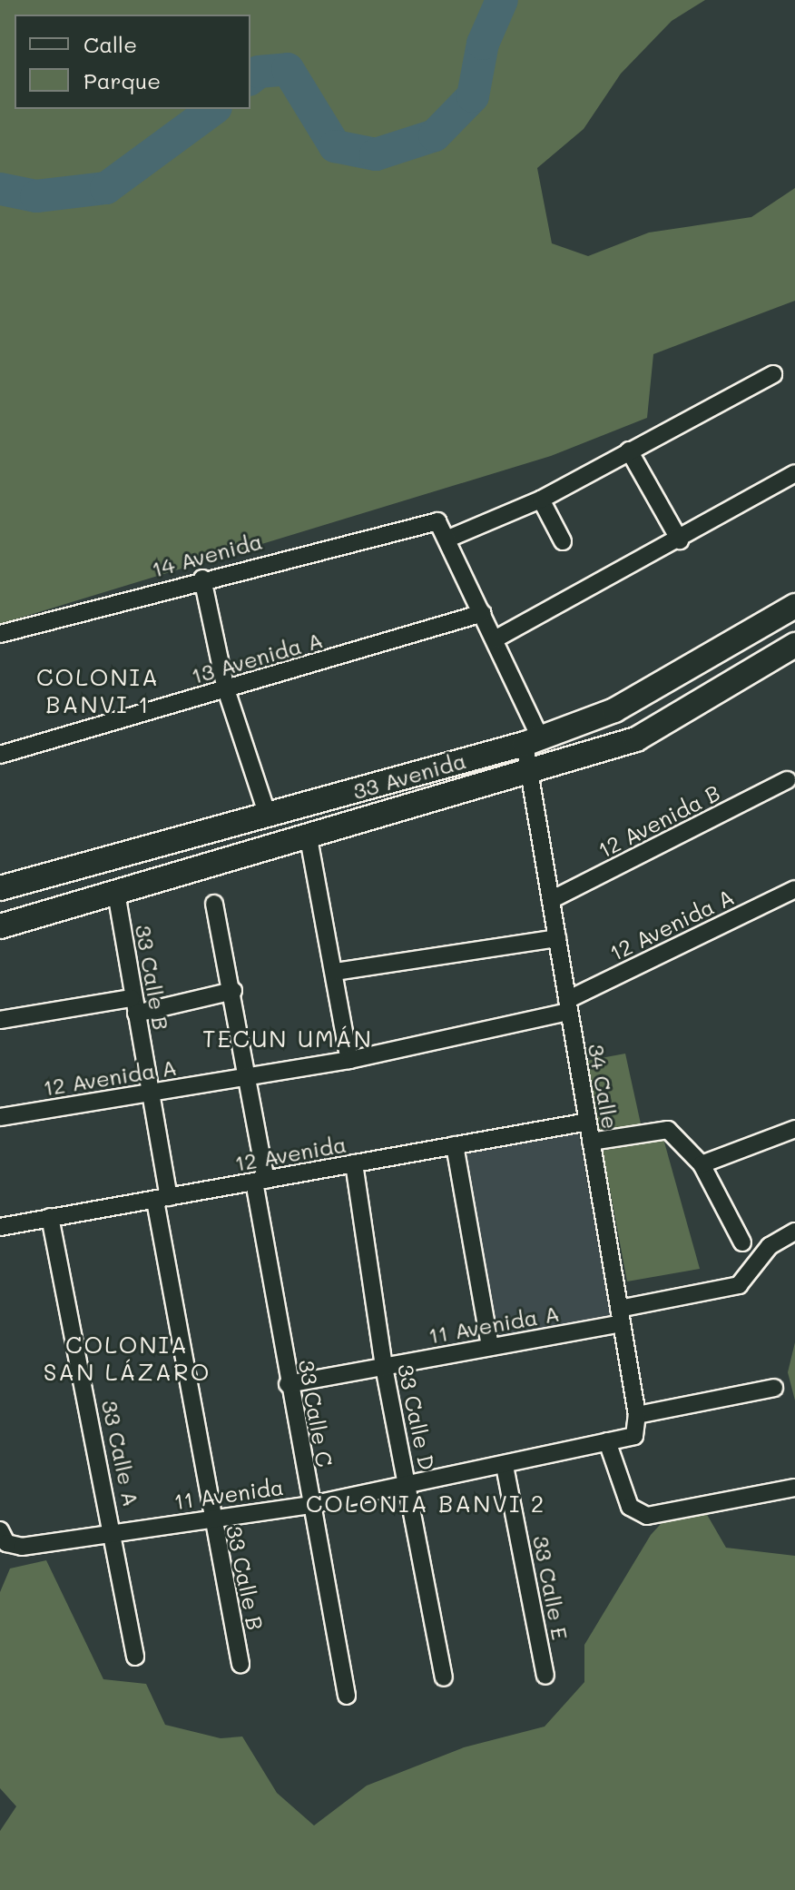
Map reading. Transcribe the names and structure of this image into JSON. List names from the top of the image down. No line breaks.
{"streets":{"street":["14 Avenida","13 Avenida A","33 Avenida","12 Avenida B","12 Avenida A","33 Calle B","34 Calle","12 Avenida","11 Avenida A","33 Calle C","33 Calle D","33 Calle A","11 Avenida","33 Calle E"]},"crossings":[["14 Avenida","34 Calle"],["13 Avenida A","34 Calle"],["33 Avenida","33 Calle B"],["33 Avenida","34 Calle"],["12 Avenida B","34 Calle"],["12 Avenida A","33 Calle B"],["12 Avenida A","34 Calle"],["12 Avenida A","33 Calle C"],["33 Calle B","12 Avenida"],["33 Calle B","11 Avenida"],["34 Calle","12 Avenida"],["34 Calle","11 Avenida A"],["34 Calle","11 Avenida"],["12 Avenida","33 Calle C"],["12 Avenida","33 Calle D"],["12 Avenida","33 Calle A"],["11 Avenida A","33 Calle C"],["11 Avenida A","33 Calle D"],["33 Calle C","11 Avenida"],["33 Calle D","11 Avenida"],["33 Calle A","11 Avenida"],["11 Avenida","33 Calle E"]],"districts":["COLONIA BANVI 1","TECUN UMÁN","COLONIA SAN LÁZARO","COLONIA BANVI 2"],"legend":["Calle","Parque"]}
